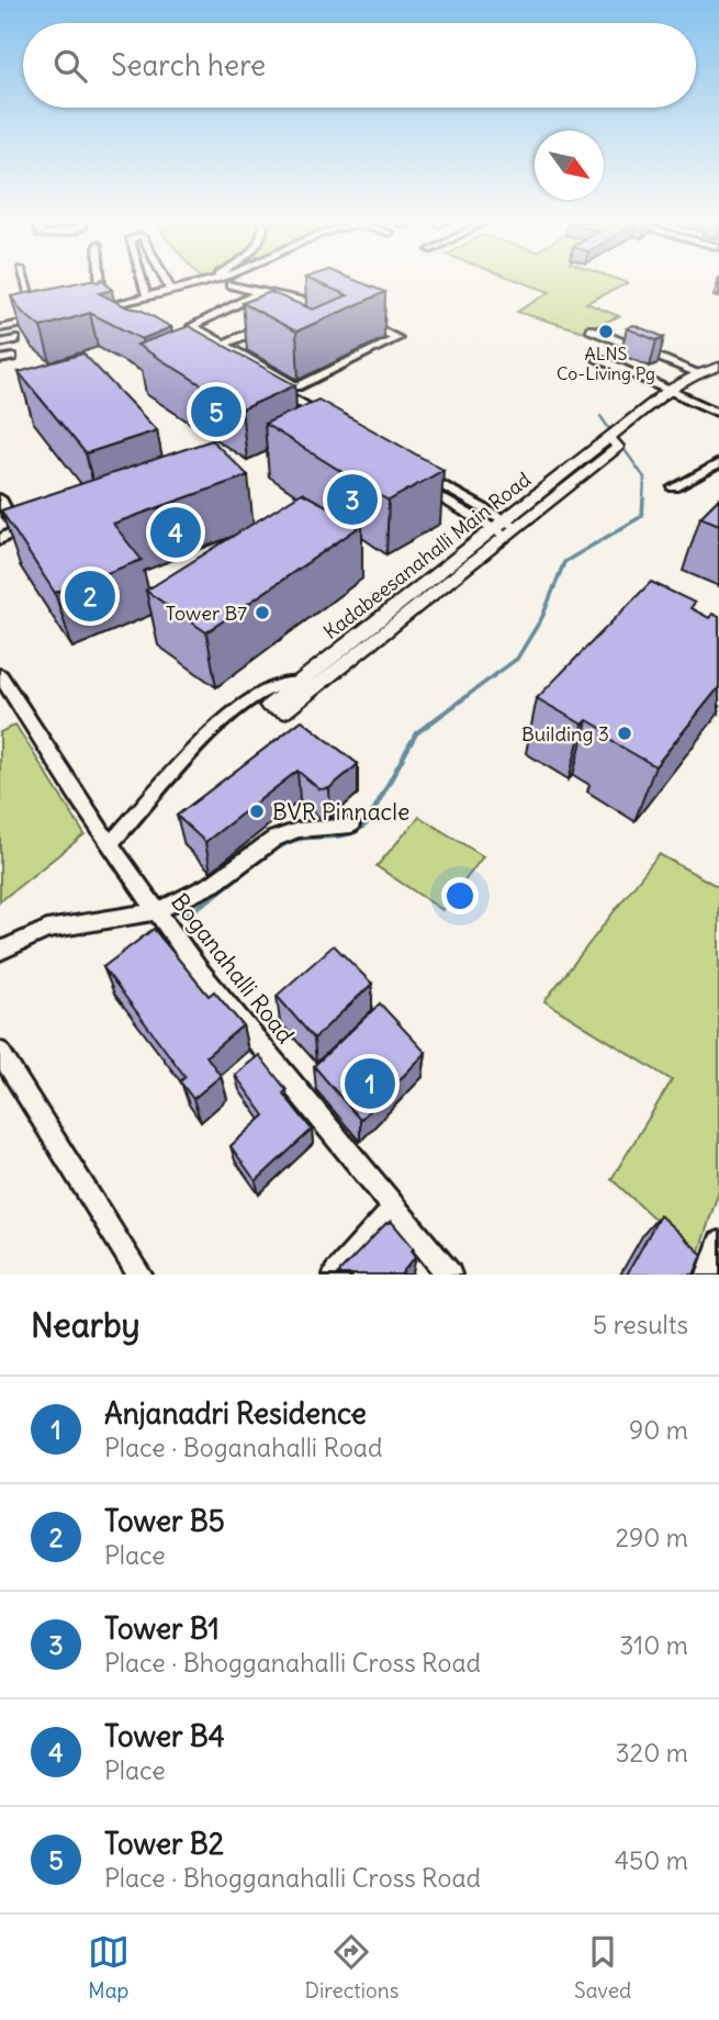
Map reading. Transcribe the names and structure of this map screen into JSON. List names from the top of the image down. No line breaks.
{"streets":{"main road":["Kadabeesanahalli Main Road"],"street":["Boganahalli Road"]},"places":["ALNS Co-Living Pg","Tower B7","Building 3","BVR Pinnacle"],"north":"bottom right","page":{"search":"Search here","pins":["5","3","4","2","1"],"heading":["Nearby","5 results"],"list":[{"mark":"1","name":"Anjanadri Residence","note":"Place · Boganahalli Road","value":"90 m"},{"mark":"2","name":"Tower B5","note":"Place","value":"290 m"},{"mark":"3","name":"Tower B1","note":"Place · Bhogganahalli Cross Road","value":"310 m"},{"mark":"4","name":"Tower B4","note":"Place","value":"320 m"},{"mark":"5","name":"Tower B2","note":"Place · Bhogganahalli Cross Road","value":"450 m"}],"nav":["Map","Directions","Saved"]}}
